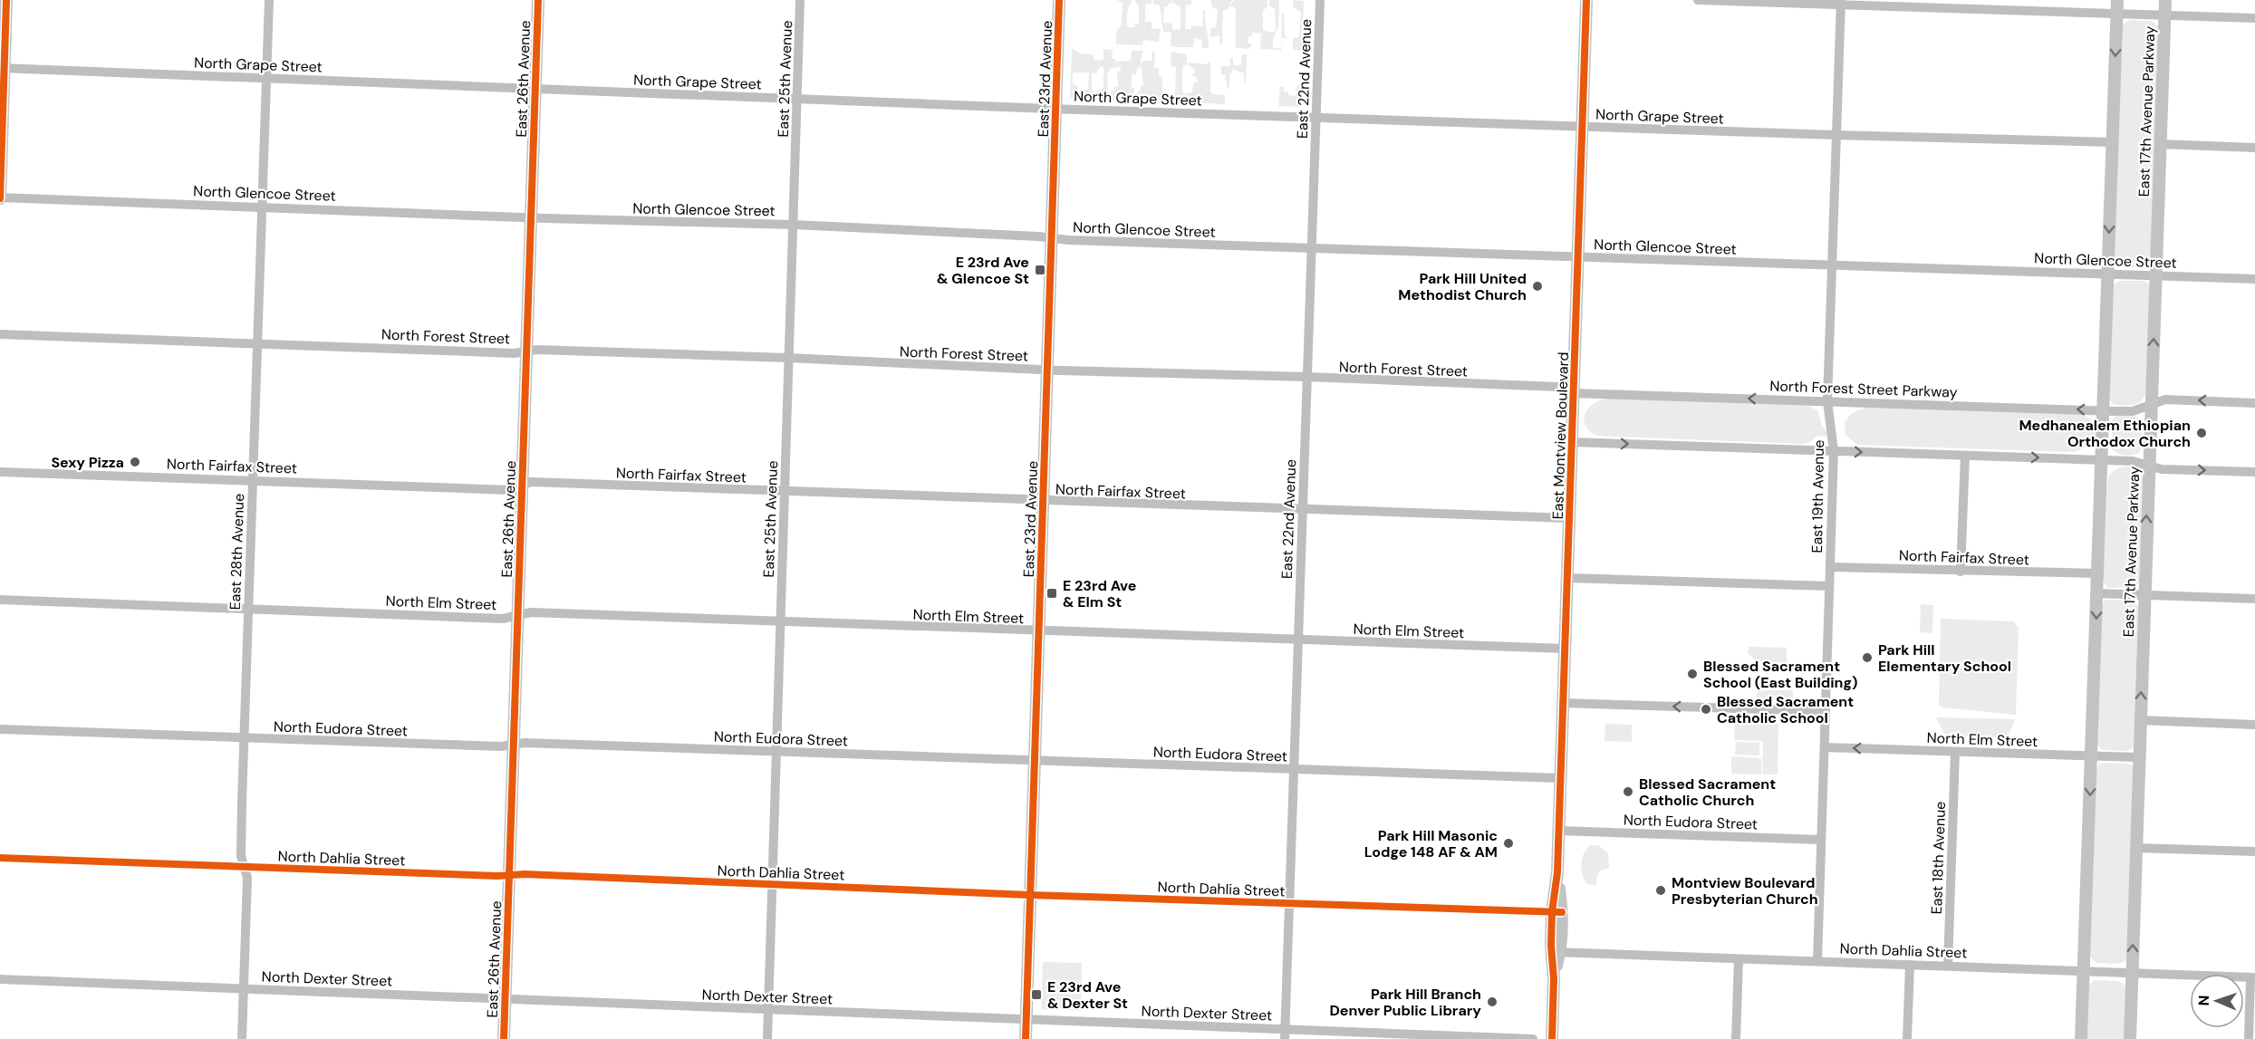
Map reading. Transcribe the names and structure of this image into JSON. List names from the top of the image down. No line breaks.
{"streets":{"street":["North Grape Street","East 26th Avenue","East 25th Avenue","East 23rd Avenue","East 22nd Avenue","East 17th Avenue Parkway","North Glencoe Street","North Forest Street","North Forest Street Parkway","East Montview Boulevard","North Fairfax Street","East 19th Avenue","East 28th Avenue","North Elm Street","North Eudora Street","North Dahlia Street","East 18th Avenue","North Dexter Street"]},"crossings":[["North Grape Street","East 26th Avenue"],["North Grape Street","East 25th Avenue"],["North Grape Street","East 23rd Avenue"],["North Grape Street","East 22nd Avenue"],["North Grape Street","East Montview Boulevard"],["North Grape Street","East 19th Avenue"],["North Grape Street","East 28th Avenue"],["East 26th Avenue","North Glencoe Street"],["East 26th Avenue","North Forest Street"],["East 26th Avenue","North Fairfax Street"],["East 26th Avenue","North Elm Street"],["East 26th Avenue","North Eudora Street"],["East 26th Avenue","North Dahlia Street"],["East 26th Avenue","North Dexter Street"],["East 25th Avenue","North Glencoe Street"],["East 25th Avenue","North Forest Street"],["East 25th Avenue","North Fairfax Street"],["East 25th Avenue","North Elm Street"],["East 25th Avenue","North Eudora Street"],["East 25th Avenue","North Dahlia Street"],["East 25th Avenue","North Dexter Street"],["East 23rd Avenue","North Glencoe Street"],["East 23rd Avenue","North Forest Street"],["East 23rd Avenue","North Fairfax Street"],["East 23rd Avenue","North Elm Street"],["East 23rd Avenue","North Eudora Street"],["East 23rd Avenue","North Dahlia Street"],["East 23rd Avenue","North Dexter Street"],["East 22nd Avenue","North Glencoe Street"],["East 22nd Avenue","North Forest Street"],["East 22nd Avenue","North Fairfax Street"],["East 22nd Avenue","North Elm Street"],["East 22nd Avenue","North Eudora Street"],["East 22nd Avenue","North Dahlia Street"],["East 22nd Avenue","North Dexter Street"],["East 17th Avenue Parkway","North Glencoe Street"],["East 17th Avenue Parkway","North Forest Street Parkway"],["East 17th Avenue Parkway","North Elm Street"],["East 17th Avenue Parkway","North Dahlia Street"],["North Glencoe Street","East Montview Boulevard"],["North Glencoe Street","East 19th Avenue"],["North Glencoe Street","East 28th Avenue"],["North Forest Street","North Forest Street Parkway"],["North Forest Street","East Montview Boulevard"],["North Forest Street","East 28th Avenue"],["North Forest Street Parkway","East Montview Boulevard"],["North Forest Street Parkway","East 19th Avenue"],["East Montview Boulevard","North Fairfax Street"],["East Montview Boulevard","North Elm Street"],["East Montview Boulevard","North Eudora Street"],["East Montview Boulevard","North Dahlia Street"],["North Fairfax Street","East 19th Avenue"],["North Fairfax Street","East 28th Avenue"],["East 19th Avenue","North Elm Street"],["East 19th Avenue","North Eudora Street"],["East 19th Avenue","North Dahlia Street"],["East 28th Avenue","North Elm Street"],["East 28th Avenue","North Eudora Street"],["East 28th Avenue","North Dahlia Street"],["East 28th Avenue","North Dexter Street"],["North Elm Street","East 18th Avenue"],["North Dahlia Street","East 18th Avenue"]],"places":{"transit":["E 23rd Ave & Glencoe St","E 23rd Ave & Elm St","E 23rd Ave & Dexter St"],"other":["Park Hill United Methodist Church","Medhanealem Ethiopian Orthodox Church","Sexy Pizza","Park Hill Elementary School","Blessed Sacrament School (East Building)","Blessed Sacrament Catholic School","Blessed Sacrament Catholic Church","Park Hill Masonic Lodge 148 AF & AM","Montview Boulevard Presbyterian Church","Park Hill Branch Denver Public Library"]},"north":"left"}
